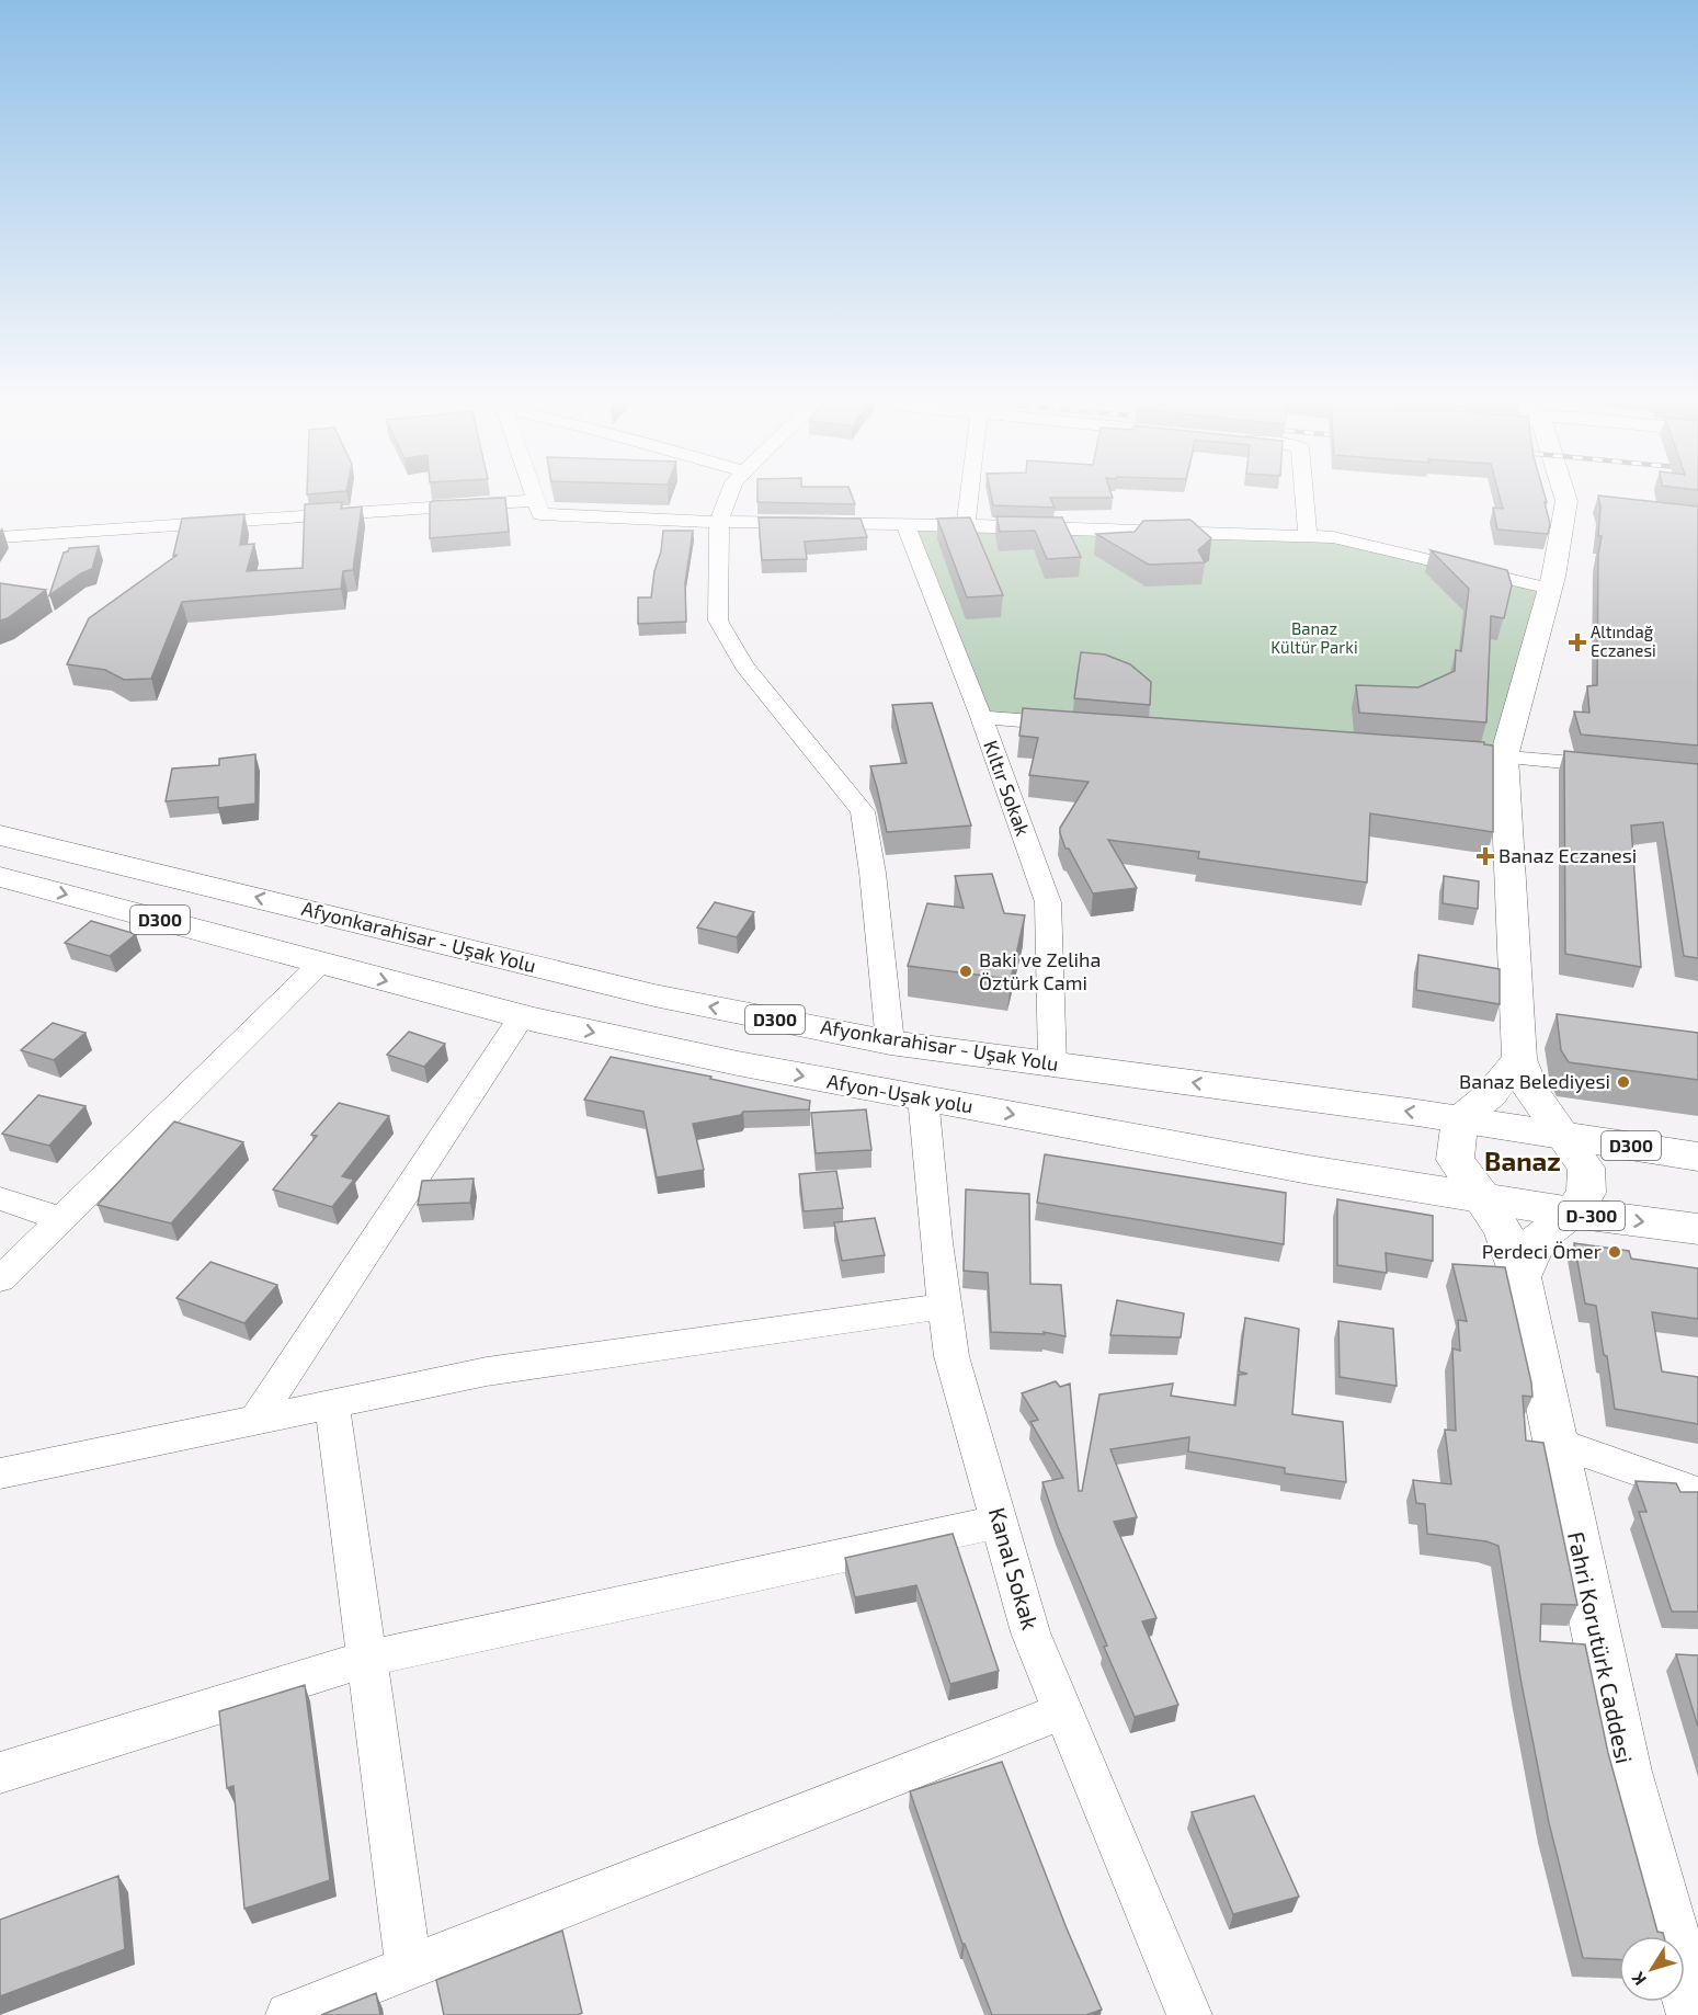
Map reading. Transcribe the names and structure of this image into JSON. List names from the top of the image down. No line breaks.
{"streets":{"highway":["D300","Afyonkarahisar - Uşak Yolu","Afyon-Uşak yolu","D-300"],"street":["Kıltır Sokak","Kanal Sokak","Fahri Korutürk Caddesi"]},"crossings":[["Kıltır Sokak","Afyonkarahisar - Uşak Yolu"],["D300","Afyon-Uşak yolu"],["Afyonkarahisar - Uşak Yolu","Fahri Korutürk Caddesi"],["Afyon-Uşak yolu","D-300"],["Afyon-Uşak yolu","Kanal Sokak"],["Afyon-Uşak yolu","Fahri Korutürk Caddesi"],["D-300","Fahri Korutürk Caddesi"]],"one_way":["Afyonkarahisar - Uşak Yolu","Afyon-Uşak yolu"],"districts":["Banaz"],"parks":["Banaz Kültür Parki"],"places":{"health":["Altındağ Eczanesi","Banaz Eczanesi"],"other":["Baki ve Zeliha Öztürk Cami","Banaz Belediyesi","Perdeci Ömer"]},"north":"bottom left"}
